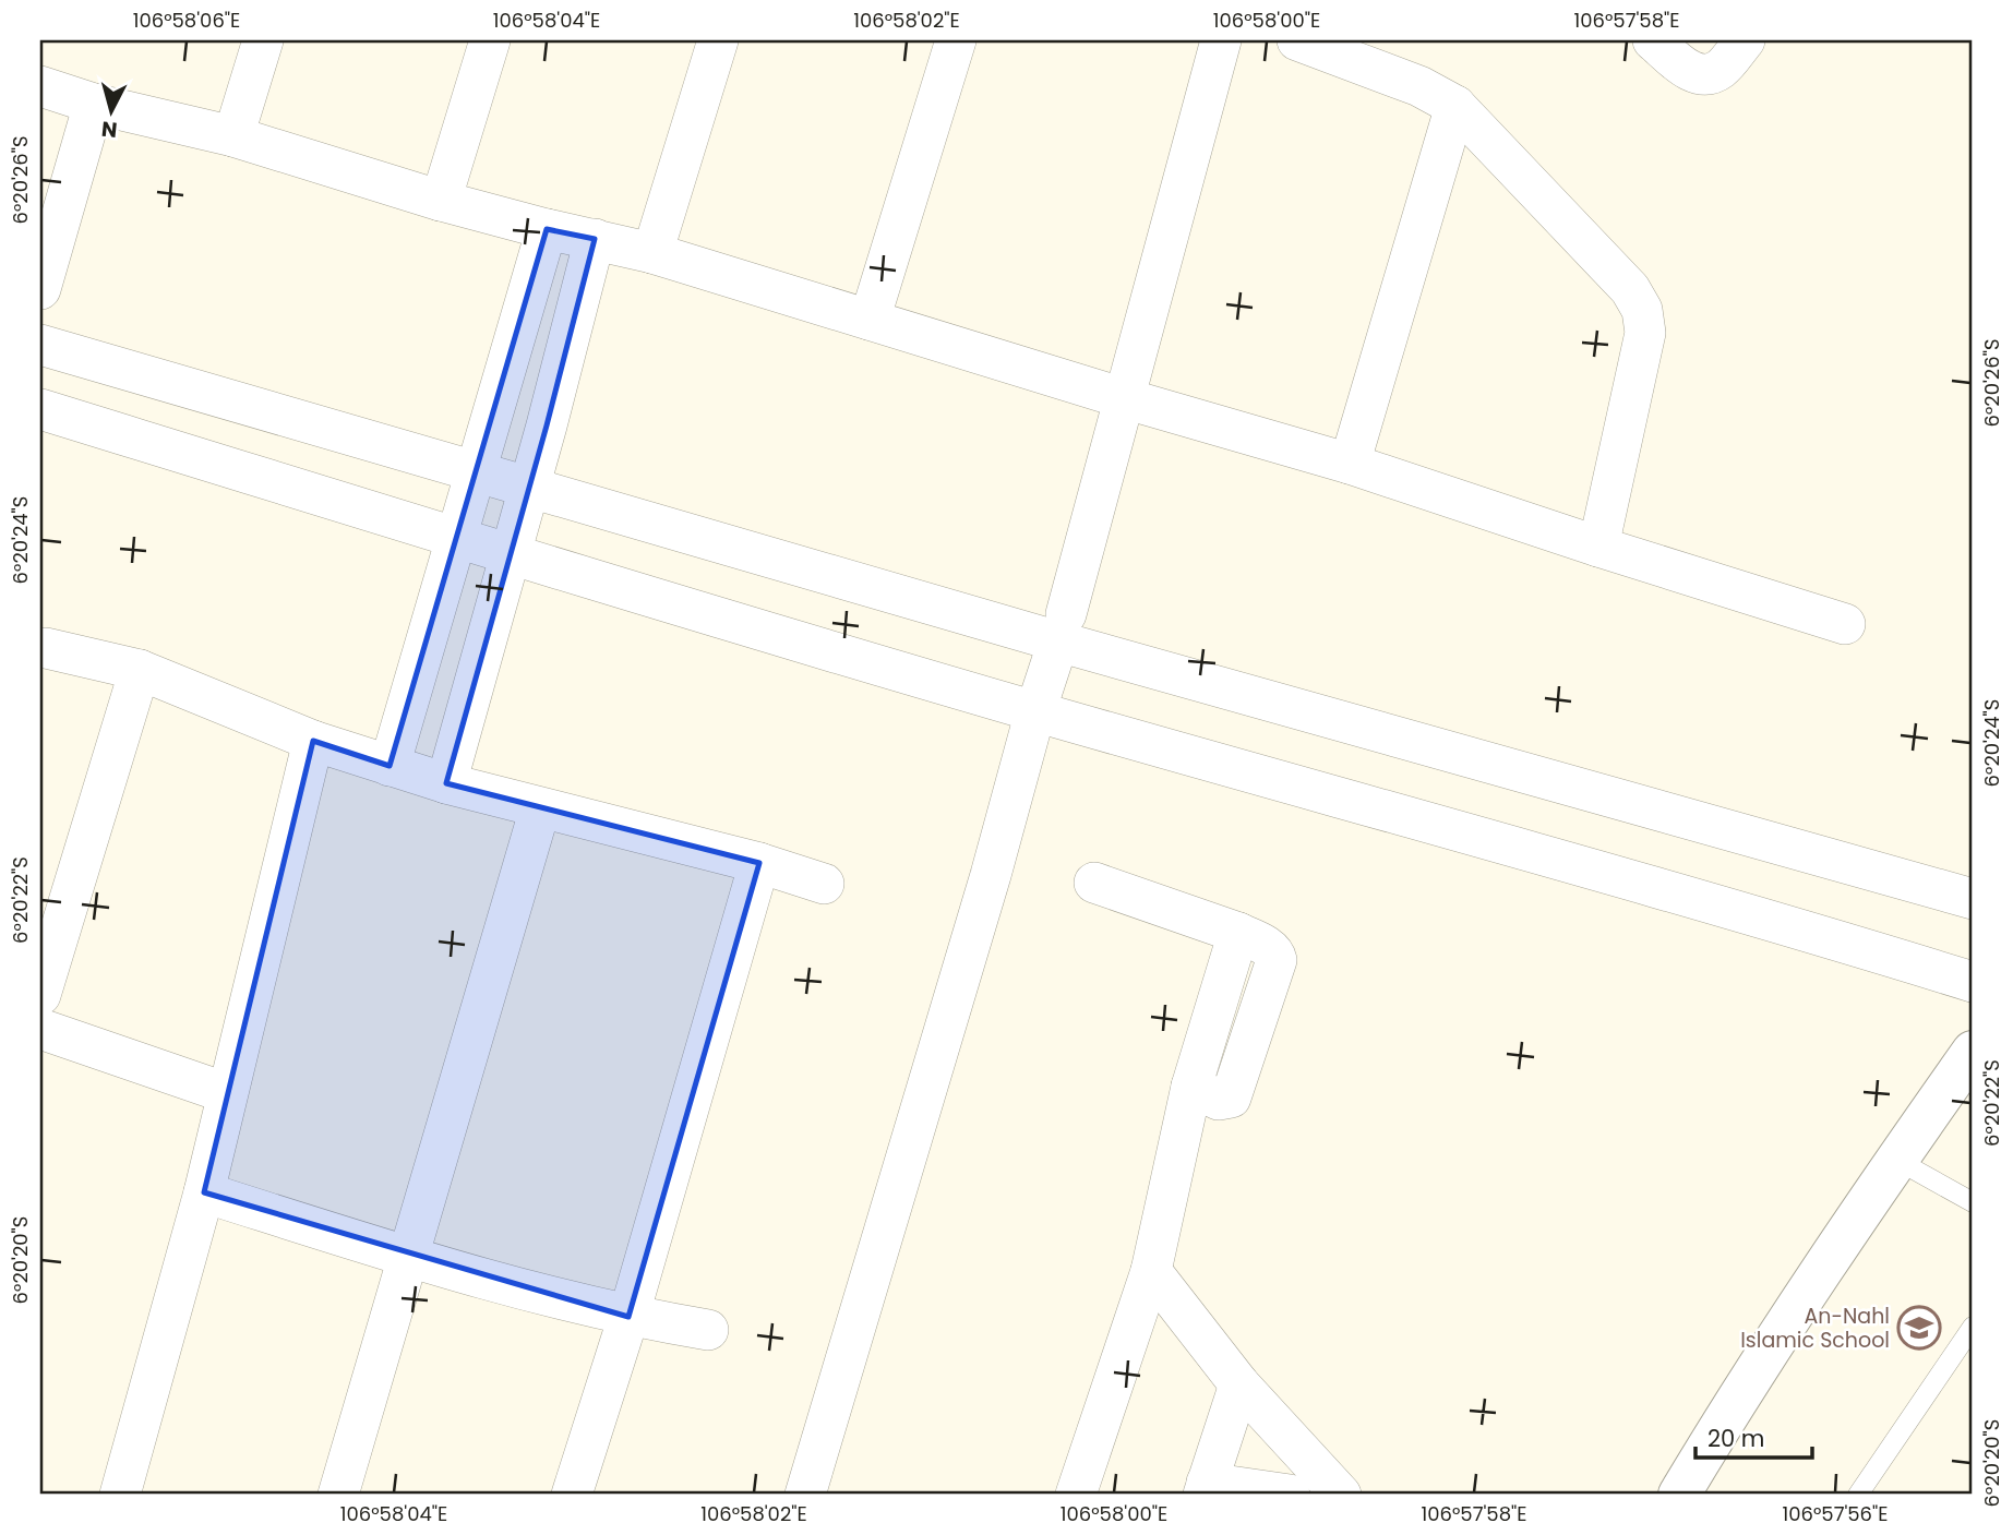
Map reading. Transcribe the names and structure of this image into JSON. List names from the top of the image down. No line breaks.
{"places":{"school or university":["An-Nahl Islamic School"]},"scale_bar":"20 m","north":"bottom","coordinates":["106°58'06\"E","106°58'04\"E","106°58'02\"E","106°58'00\"E","106°57'58\"E","6°20'26\"S","6°20'24\"S","6°20'22\"S","6°20'20\"S","106°57'56\"E"]}
